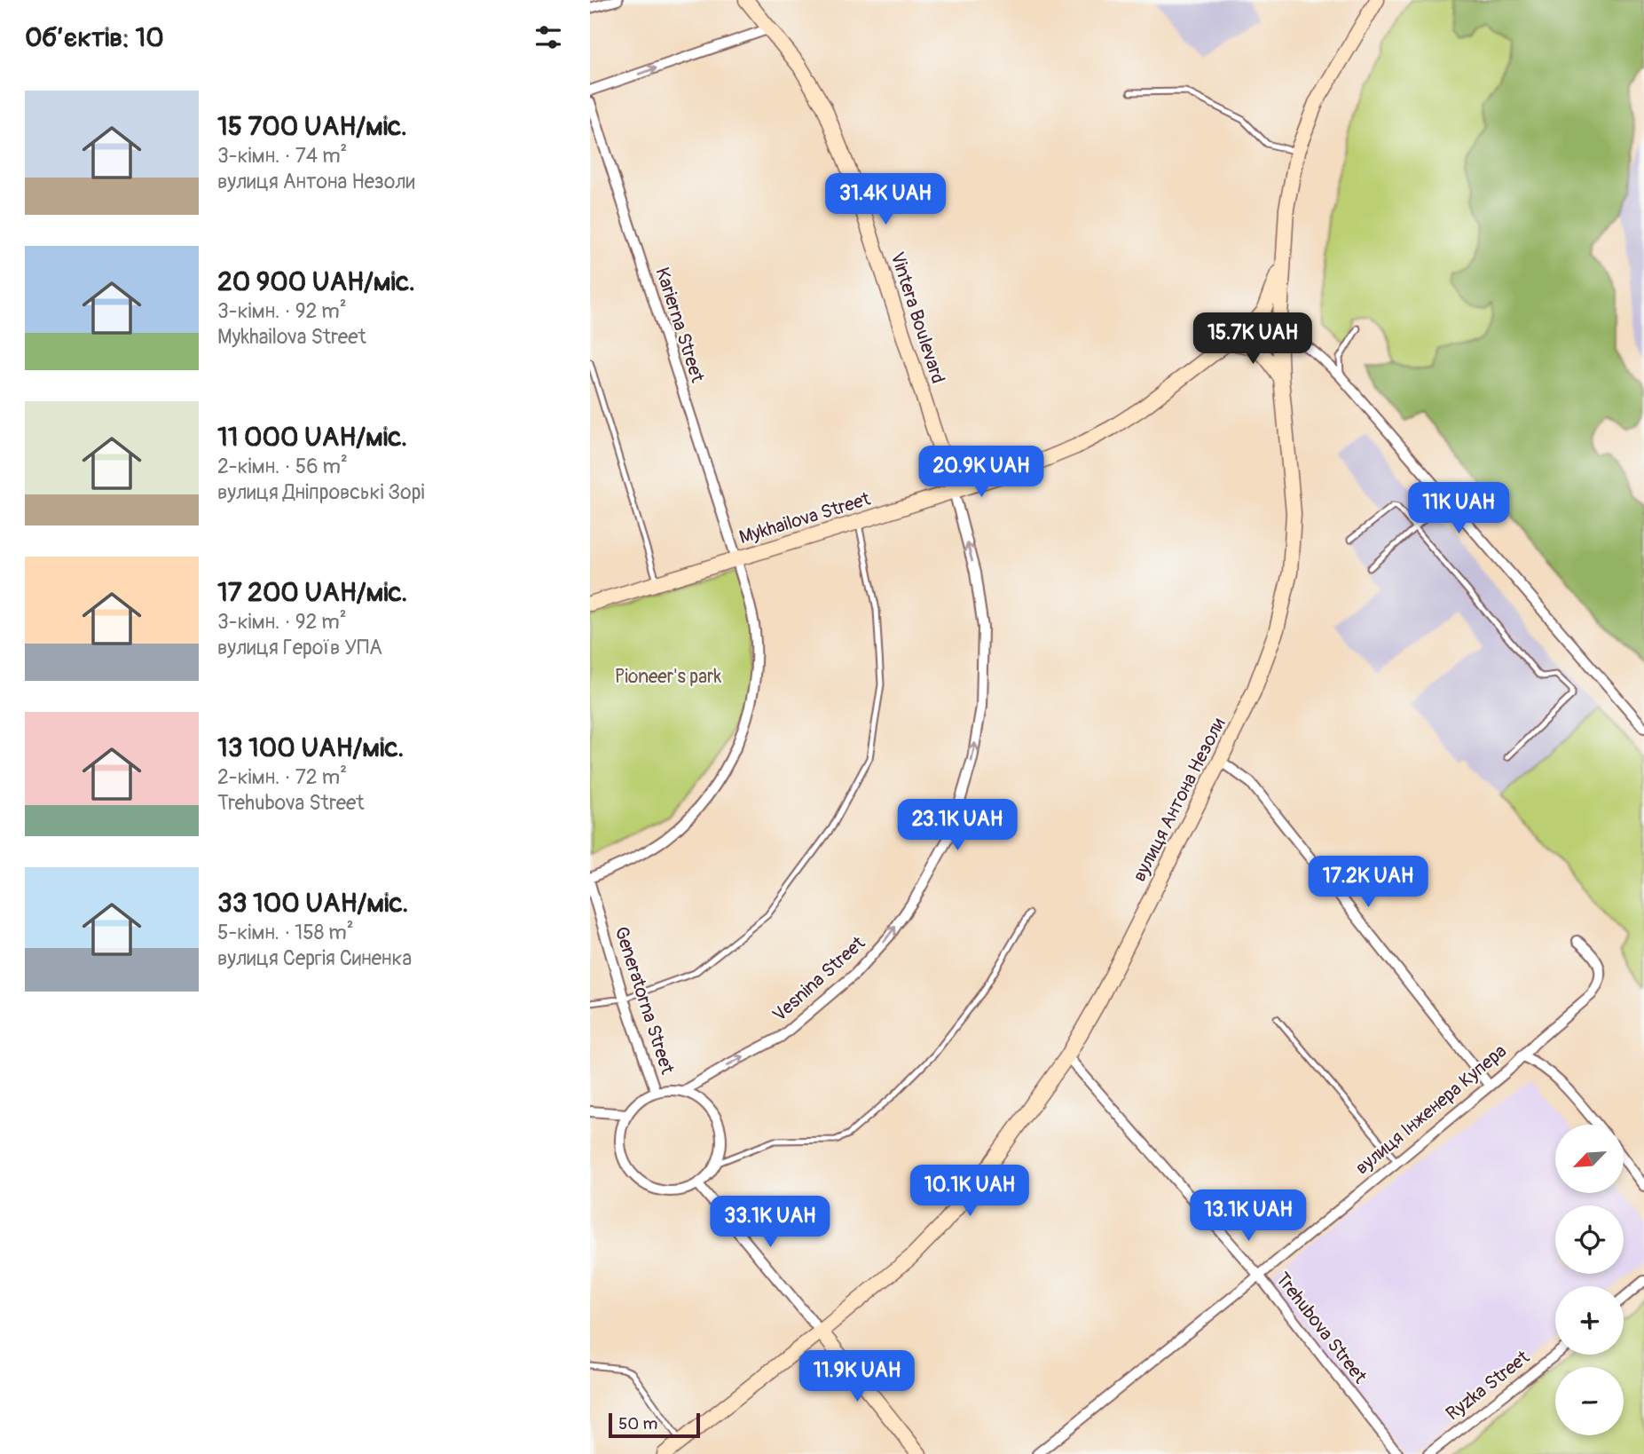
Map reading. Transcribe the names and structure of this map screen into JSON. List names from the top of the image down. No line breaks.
{"streets":{"main road":["Vintera Boulevard","Mykhailova Street","вулиця Антона Незоли"],"street":["Karierna Street","Vesnina Street","Generatorna Street","вулиця Інженера Купера","Trehubova Street","Ryzka Street"]},"crossings":[["Vintera Boulevard","Mykhailova Street"],["Vintera Boulevard","Vesnina Street"],["Karierna Street","Mykhailova Street"],["Mykhailova Street","вулиця Антона Незоли"],["Mykhailova Street","Vesnina Street"],["вулиця Антона Незоли","Trehubova Street"],["Vesnina Street","Generatorna Street"],["вулиця Інженера Купера","Trehubova Street"]],"one_way":["Vesnina Street"],"parks":["Pioneer's park"],"scale_bar":"50 m","north":"bottom left","page":{"heading":"Об’єктів: 10","list":[{"name":"15 700 UAH/міс.","note":"3-кімн. · 74 m² · вулиця Антона Незоли"},{"name":"20 900 UAH/міс.","note":"3-кімн. · 92 m² · Mykhailova Street"},{"name":"11 000 UAH/міс.","note":"2-кімн. · 56 m² · вулиця Дніпровські Зорі"},{"name":"17 200 UAH/міс.","note":"3-кімн. · 92 m² · вулиця Героїв УПА"},{"name":"13 100 UAH/міс.","note":"2-кімн. · 72 m² · Trehubova Street"},{"name":"33 100 UAH/міс.","note":"5-кімн. · 158 m² · вулиця Сергія Синенка"}],"price":["31.4K UAH","15.7K UAH","20.9K UAH","11K UAH","23.1K UAH","17.2K UAH","10.1K UAH","13.1K UAH","33.1K UAH","11.9K UAH"],"map_buttons":["+","−"],"scale":"50 m"}}
